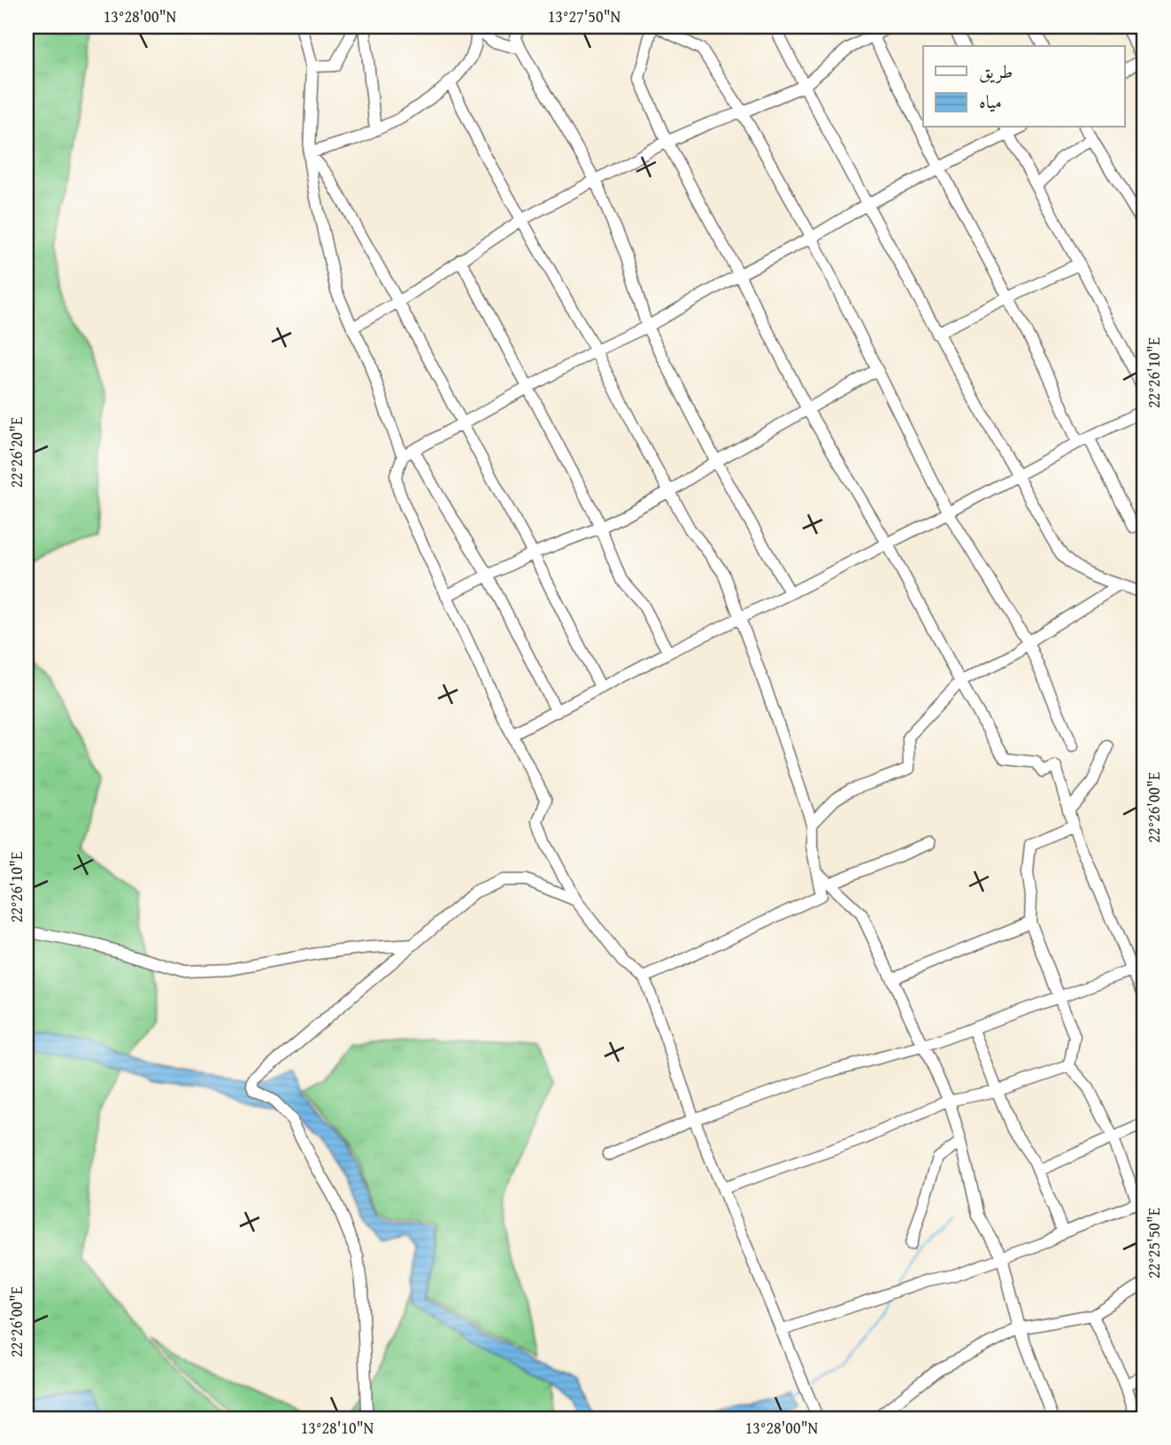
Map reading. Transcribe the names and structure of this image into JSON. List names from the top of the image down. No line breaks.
{"legend":["طريق","مياه"],"coordinates":["13°28'00\"N","13°27'50\"N","22°26'10\"E","22°26'20\"E","22°26'00\"E","22°25'50\"E","13°28'10\"N"]}
